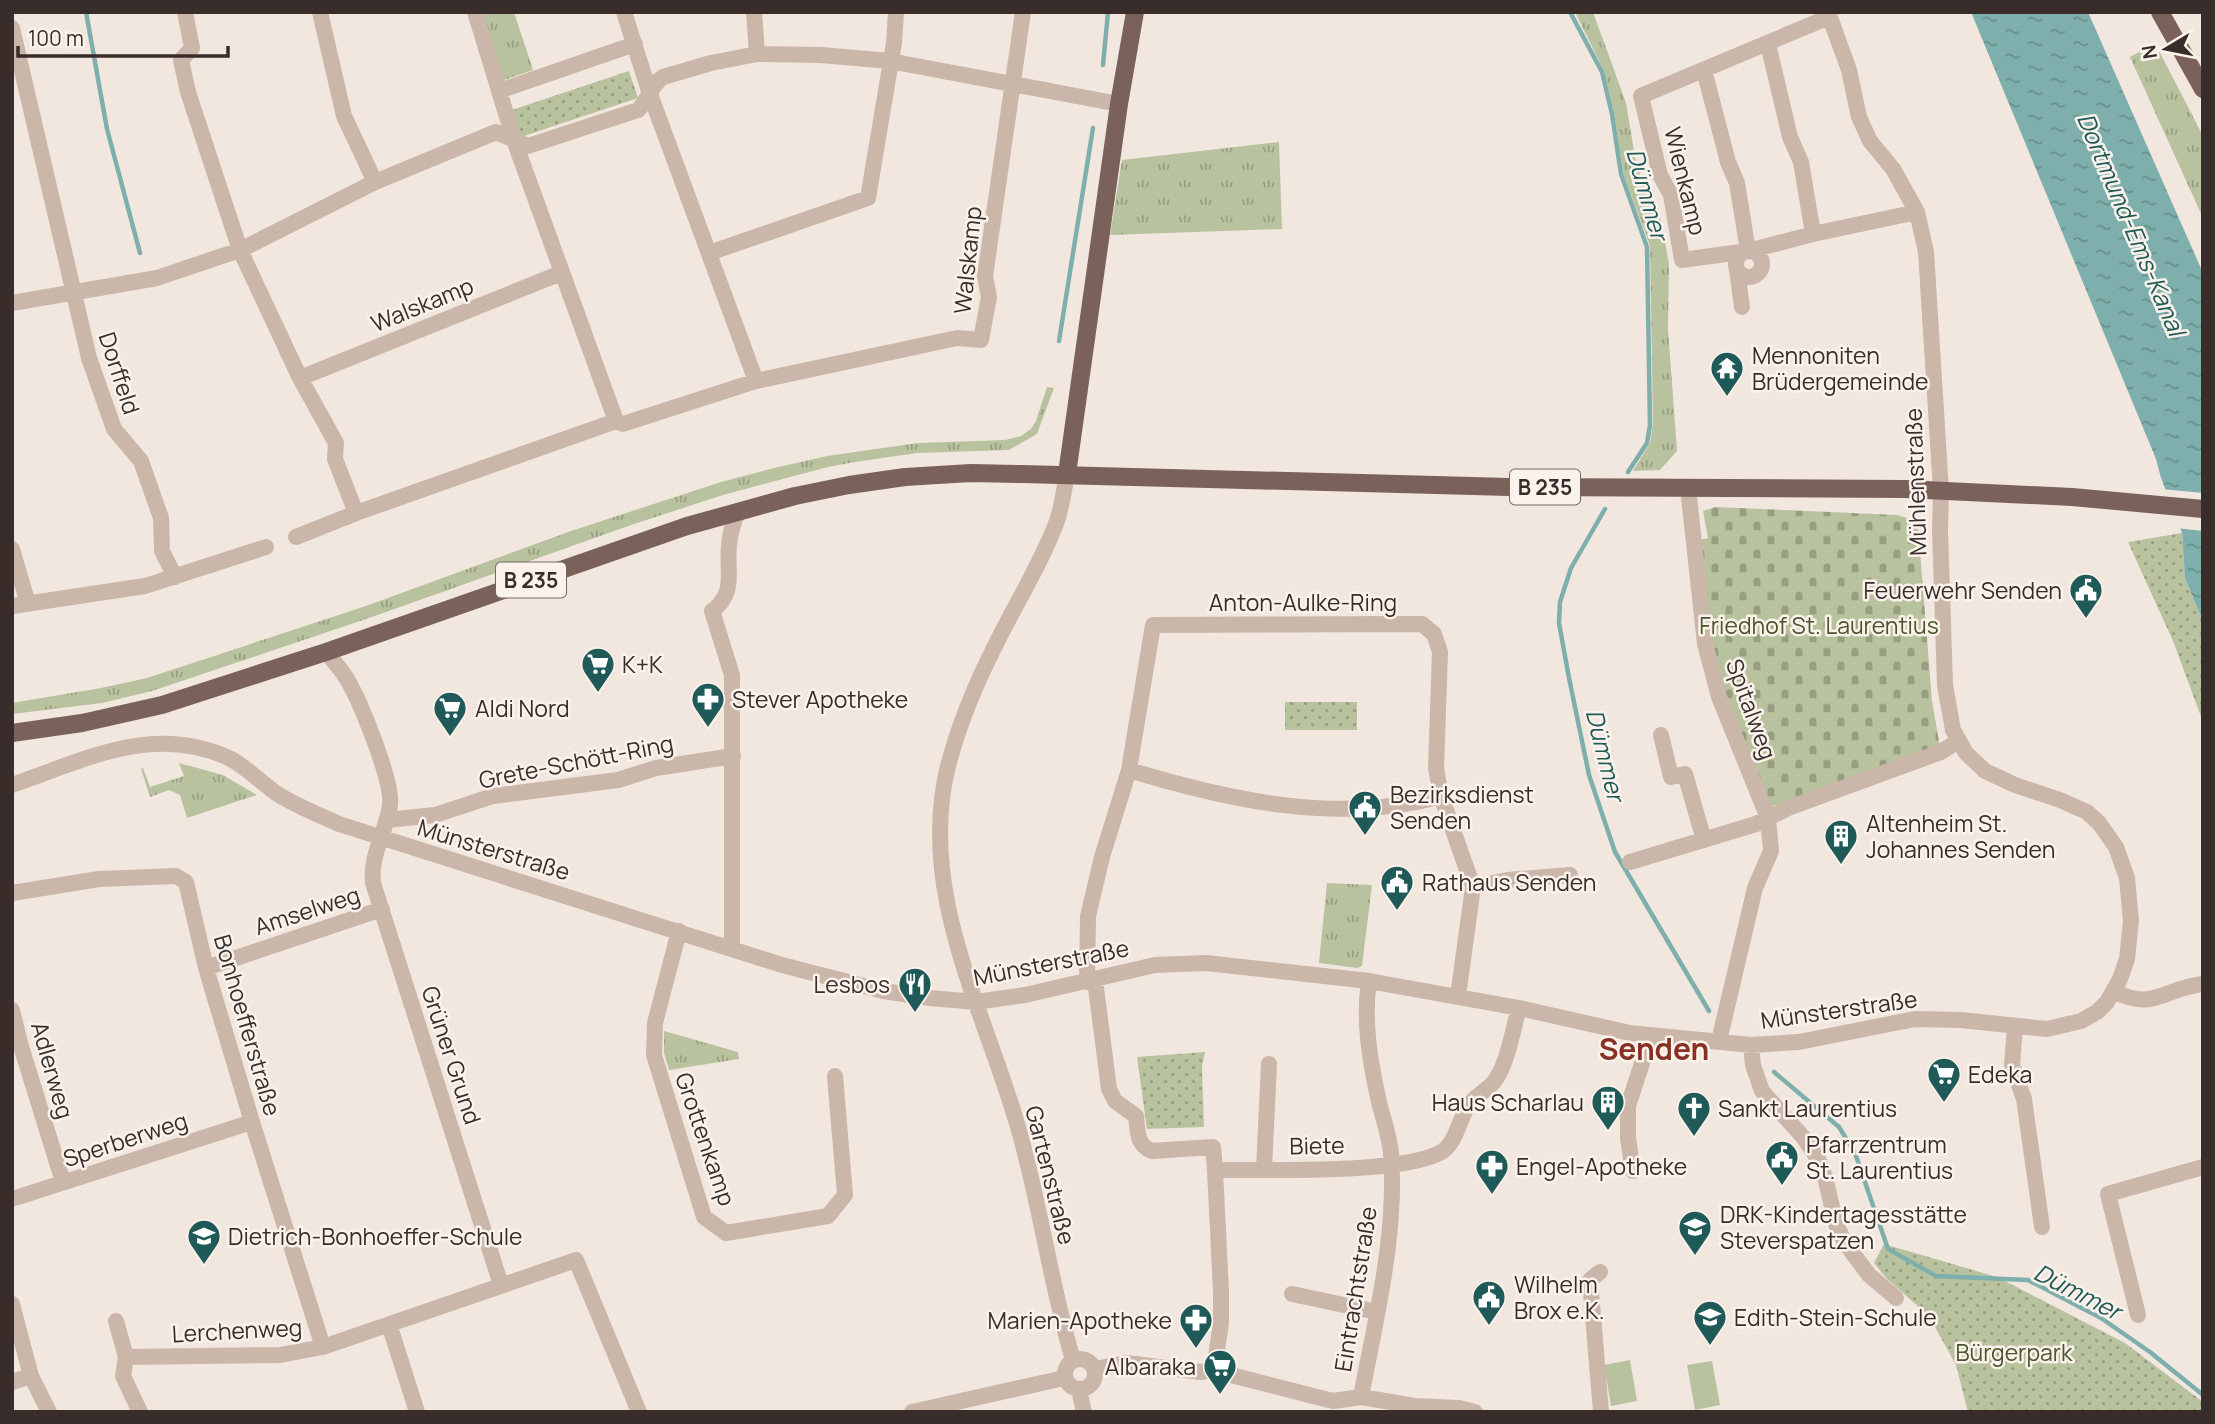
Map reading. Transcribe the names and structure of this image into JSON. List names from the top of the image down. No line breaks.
{"streets":{"main road":["B 235"],"street":["Wienkamp","Walskamp","Dorffeld","Mühlenstraße","Anton-Aulke-Ring","Spitalweg","Grete-Schött-Ring","Münsterstraße","Amselweg","Bonhoefferstraße","Grüner Grund","Adlerweg","Sperberweg","Grottenkamp","Biete","Gartenstraße","Eintrachtstraße","Lerchenweg"]},"crossings":[["Wienkamp","Mühlenstraße"],["Mühlenstraße","B 235"],["Mühlenstraße","Münsterstraße"],["B 235","Spitalweg"],["B 235","Gartenstraße"],["Anton-Aulke-Ring","Münsterstraße"],["Spitalweg","Münsterstraße"],["Münsterstraße","Grüner Grund"],["Münsterstraße","Grottenkamp"],["Münsterstraße","Biete"],["Münsterstraße","Gartenstraße"],["Münsterstraße","Eintrachtstraße"],["Amselweg","Bonhoefferstraße"],["Amselweg","Grüner Grund"],["Bonhoefferstraße","Sperberweg"],["Bonhoefferstraße","Lerchenweg"],["Adlerweg","Sperberweg"],["Biete","Eintrachtstraße"]],"districts":["Senden"],"water":["Dümmer","Dortmund-Ems-Kanal"],"parks":["Friedhof St. Laurentius","Bürgerpark"],"places":{"temple":["Mennoniten Brüdergemeinde"],"public building":["Feuerwehr Senden","Bezirksdienst Senden","Rathaus Senden","Pfarrzentrum St. Laurentius","Wilhelm Brox e.K."],"supermarket":["K+K","Aldi Nord","Edeka","Albaraka"],"pharmacy":["Stever Apotheke","Engel-Apotheke","Marien-Apotheke"],"building":["Altenheim St. Johannes Senden","Haus Scharlau"],"restaurant":["Lesbos"],"church":["Sankt Laurentius"],"school or university":["DRK-Kindertagesstätte Steverspatzen","Dietrich-Bonhoeffer-Schule","Edith-Stein-Schule"]},"scale_bar":"100 m","north":"left"}
